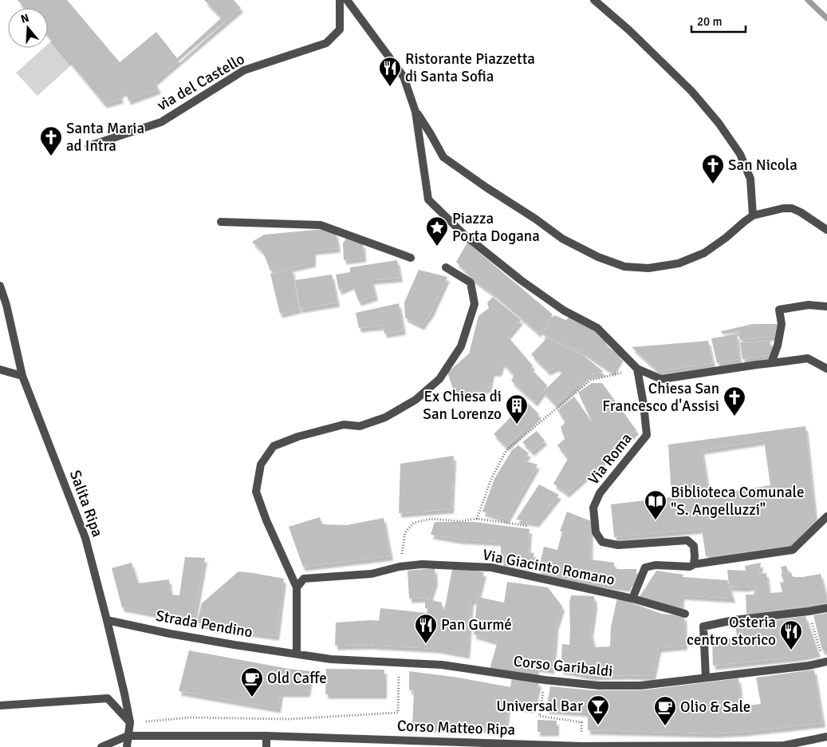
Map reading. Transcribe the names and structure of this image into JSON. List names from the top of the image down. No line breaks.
{"streets":{"street":["via del Castello","Via Roma","Salita Ripa","Via Giacinto Romano","Strada Pendino","Corso Garibaldi","Corso Matteo Ripa"]},"crossings":[["Salita Ripa","Strada Pendino"],["Salita Ripa","Corso Matteo Ripa"],["Strada Pendino","Corso Garibaldi"]],"places":{"restaurant":["Ristorante Piazzetta di Santa Sofia","Pan Gurmé","Osteria centro storico"],"church":["Santa Maria ad Intra","San Nicola","Chiesa San Francesco d'Assisi"],"place":["Piazza Porta Dogana"],"building":["Ex Chiesa di San Lorenzo"],"library":["Biblioteca Comunale \"S. Angelluzzi\""],"cafe":["Old Caffe","Olio & Sale"],"bar":["Universal Bar"]},"scale_bar":"20 m","north":"top"}
